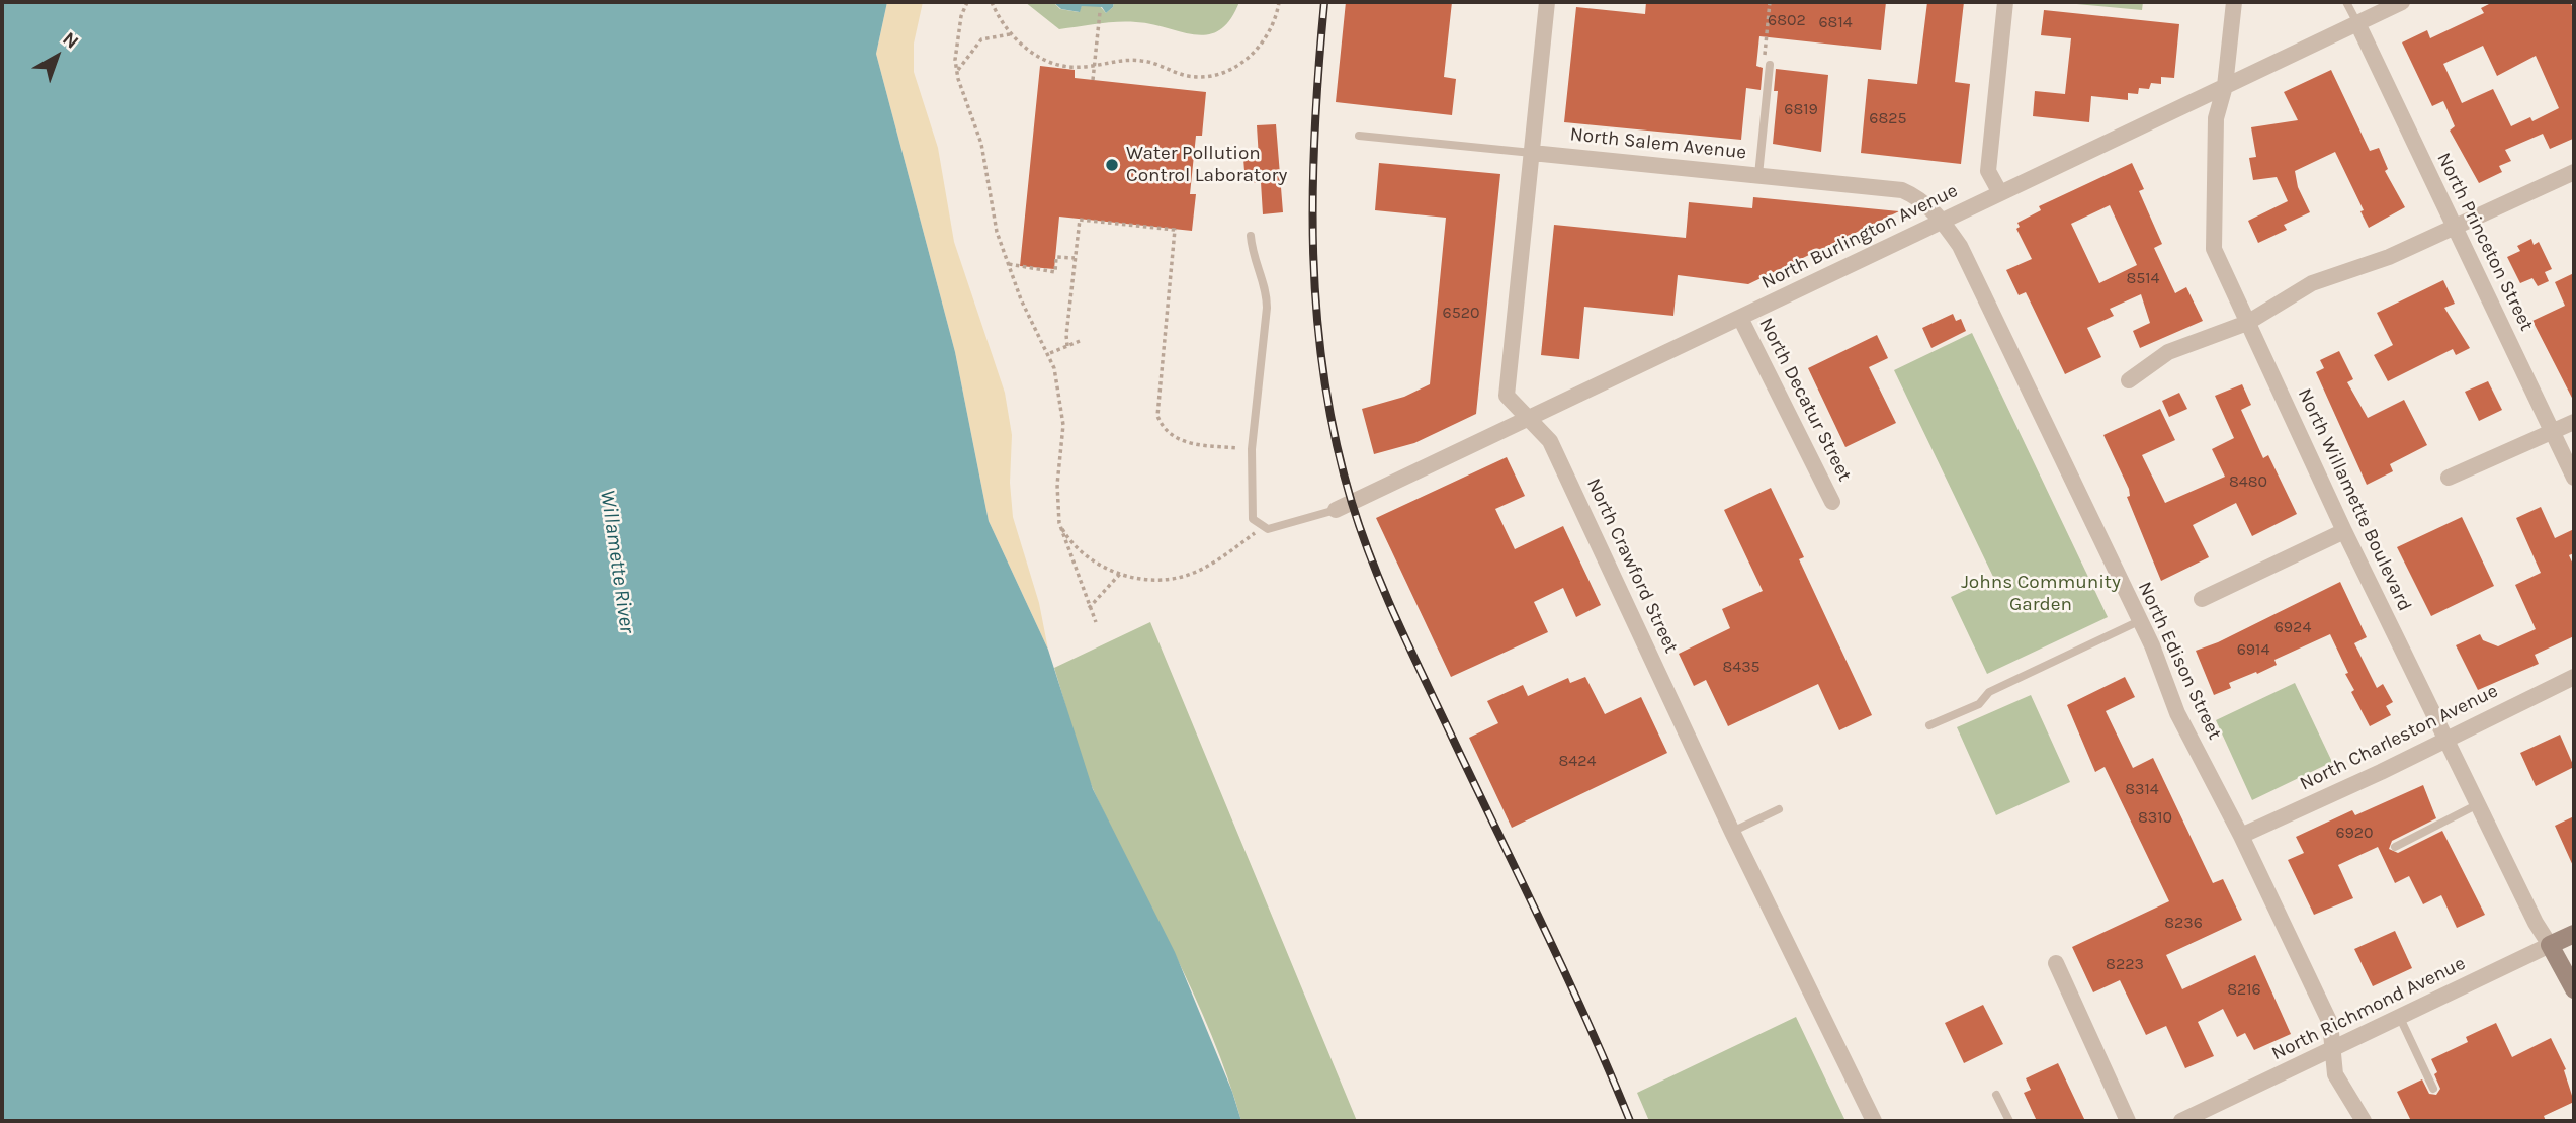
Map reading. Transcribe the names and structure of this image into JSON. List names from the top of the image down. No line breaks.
{"streets":{"main road":["North Willamette Boulevard","North Richmond Avenue"],"street":["North Salem Avenue","North Burlington Avenue","North Princeton Street","North Decatur Street","North Crawford Street","North Edison Street","North Charleston Avenue"]},"crossings":[["North Salem Avenue","North Burlington Avenue"],["North Salem Avenue","North Crawford Street"],["North Salem Avenue","North Edison Street"],["North Burlington Avenue","North Princeton Street"],["North Burlington Avenue","North Decatur Street"],["North Burlington Avenue","North Willamette Boulevard"],["North Burlington Avenue","North Crawford Street"],["North Burlington Avenue","North Edison Street"],["North Willamette Boulevard","North Charleston Avenue"],["North Willamette Boulevard","North Richmond Avenue"],["North Edison Street","North Charleston Avenue"],["North Edison Street","North Richmond Avenue"]],"water":["Willamette River"],"parks":["Johns Community Garden"],"places":["Water Pollution Control Laboratory"],"house_numbers":["6802","6814","6819","6825","8514","6520","8480","6924","6914","8435","8424","8314","8310","6920","8236","8223","8216"],"north":"top right"}
